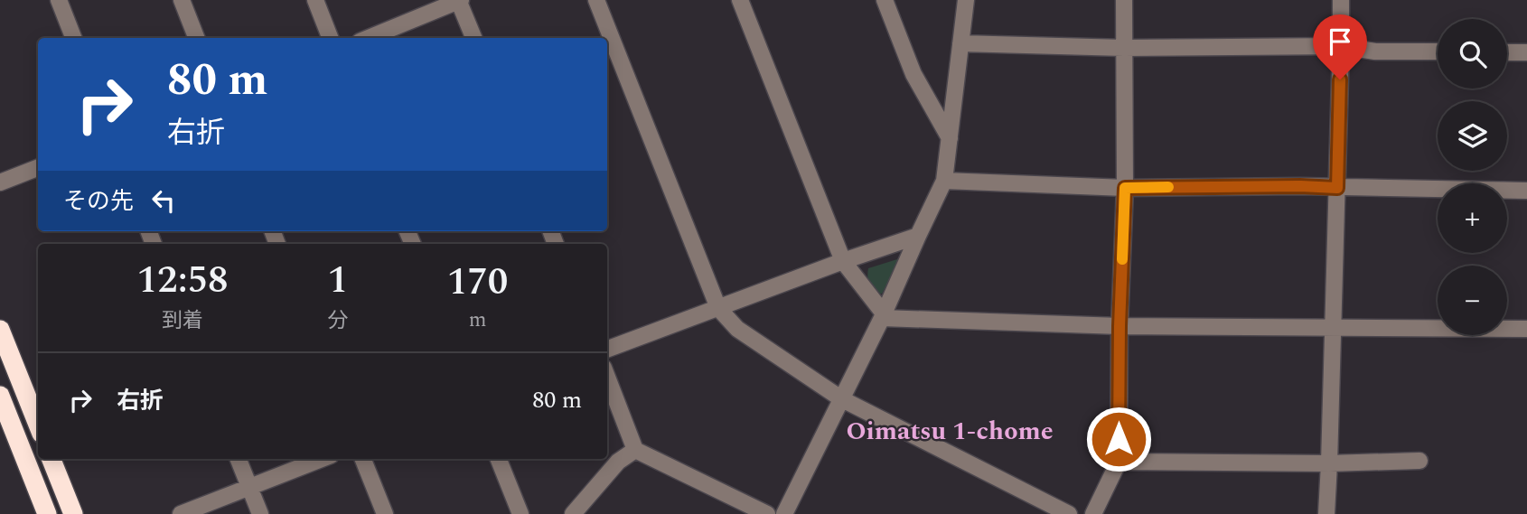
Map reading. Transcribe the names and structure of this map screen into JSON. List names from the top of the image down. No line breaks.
{"districts":["Oimatsu 1-chome"],"page":{"map_buttons":["+","−"],"turn":["80 m","右折"],"then":"その先","eta":["12:58","到着","1","分","170","m"],"list":[{"name":"右折","value":"80 m"}]}}
